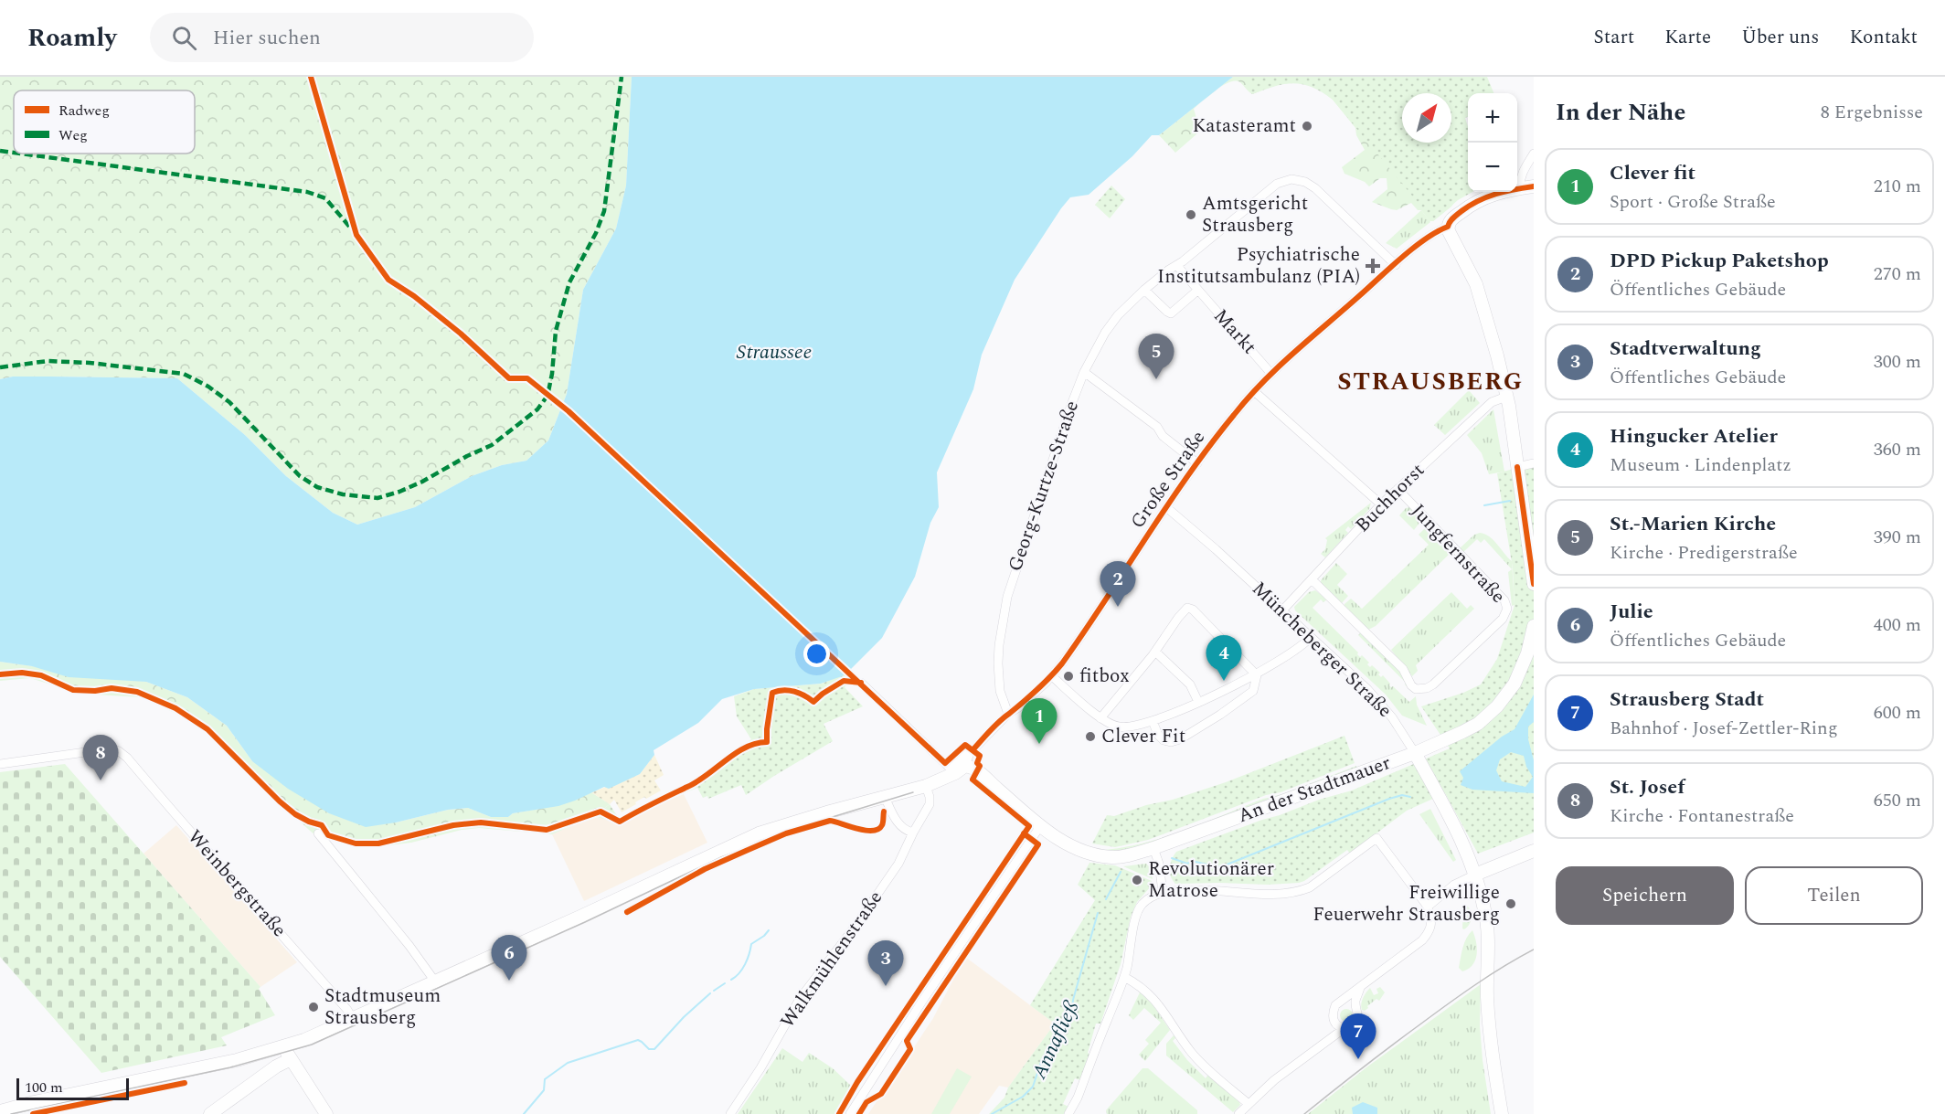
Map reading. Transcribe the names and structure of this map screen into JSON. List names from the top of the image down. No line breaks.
{"streets":{"street":["Markt","Große Straße","Georg-Kurtze-Straße","Buchhorst","Jungfernstraße","Müncheberger Straße","An der Stadtmauer","Weinbergstraße","Walkmühlenstraße"]},"crossings":[["Markt","Große Straße"],["Markt","Georg-Kurtze-Straße"],["Große Straße","Georg-Kurtze-Straße"],["Große Straße","Jungfernstraße"],["Große Straße","Müncheberger Straße"],["Große Straße","An der Stadtmauer"],["Buchhorst","Jungfernstraße"],["Buchhorst","Müncheberger Straße"],["Müncheberger Straße","An der Stadtmauer"]],"districts":["STRAUSBERG"],"water":["Straussee","Annafließ"],"places":{"other":["Katasteramt","Amtsgericht Strausberg","fitbox","Clever Fit","Revolutionärer Matrose","Freiwillige Feuerwehr Strausberg","Stadtmuseum Strausberg"],"health":["Psychiatrische Institutsambulanz (PIA)"]},"legend":["Radweg","Weg"],"scale_bar":"100 m","north":"top right","page":{"header":"Roamly","search":"Hier suchen","nav":["Start","Karte","Über uns","Kontakt"],"heading":["In der Nähe","8 Ergebnisse"],"map_buttons":["+","−"],"list":[{"mark":"1","name":"Clever fit","note":"Sport · Große Straße","value":"210 m"},{"mark":"2","name":"DPD Pickup Paketshop","note":"Öffentliches Gebäude","value":"270 m"},{"mark":"3","name":"Stadtverwaltung","note":"Öffentliches Gebäude","value":"300 m"},{"mark":"4","name":"Hingucker Atelier","note":"Museum · Lindenplatz","value":"360 m"},{"mark":"5","name":"St.-Marien Kirche","note":"Kirche · Predigerstraße","value":"390 m"},{"mark":"6","name":"Julie","note":"Öffentliches Gebäude","value":"400 m"},{"mark":"7","name":"Strausberg Stadt","note":"Bahnhof · Josef-Zettler-Ring","value":"600 m"},{"mark":"8","name":"St. Josef","note":"Kirche · Fontanestraße","value":"650 m"}],"pins":["5","2","4","1","8","6","3","7"],"buttons":["Speichern","Teilen"],"scale":"100 m"}}
